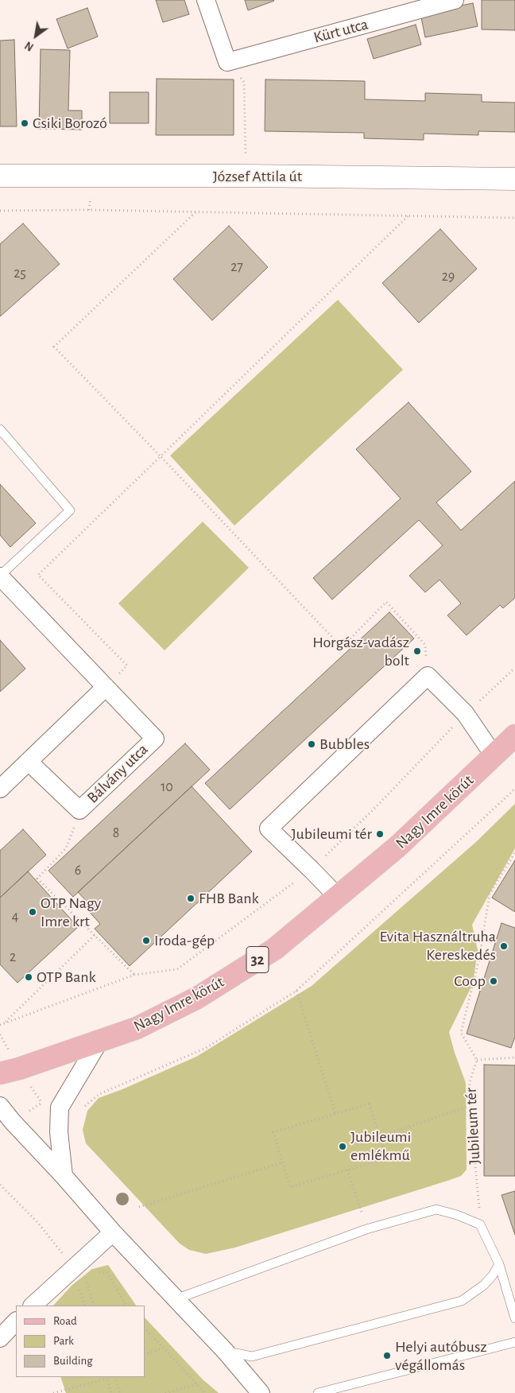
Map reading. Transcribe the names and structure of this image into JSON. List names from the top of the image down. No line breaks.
{"streets":{"main road":["Nagy Imre körút","32"],"street":["Kürt utca","József Attila út","Bálvány utca"],"path":["Jubileum tér"]},"places":["Csiki Borozó","Horgász-vadász bolt","Bubbles","Jubileumi tér","FHB Bank","OTP Nagy Imre krt","Iroda-gép","Evita Használtruha Kereskedés","OTP Bank","Coop","Jubileumi emlékmű","Helyi autóbusz végállomás"],"house_numbers":["27","25","29","10","8","6","4","2"],"legend":["Road","Park","Building"],"north":"bottom left"}
